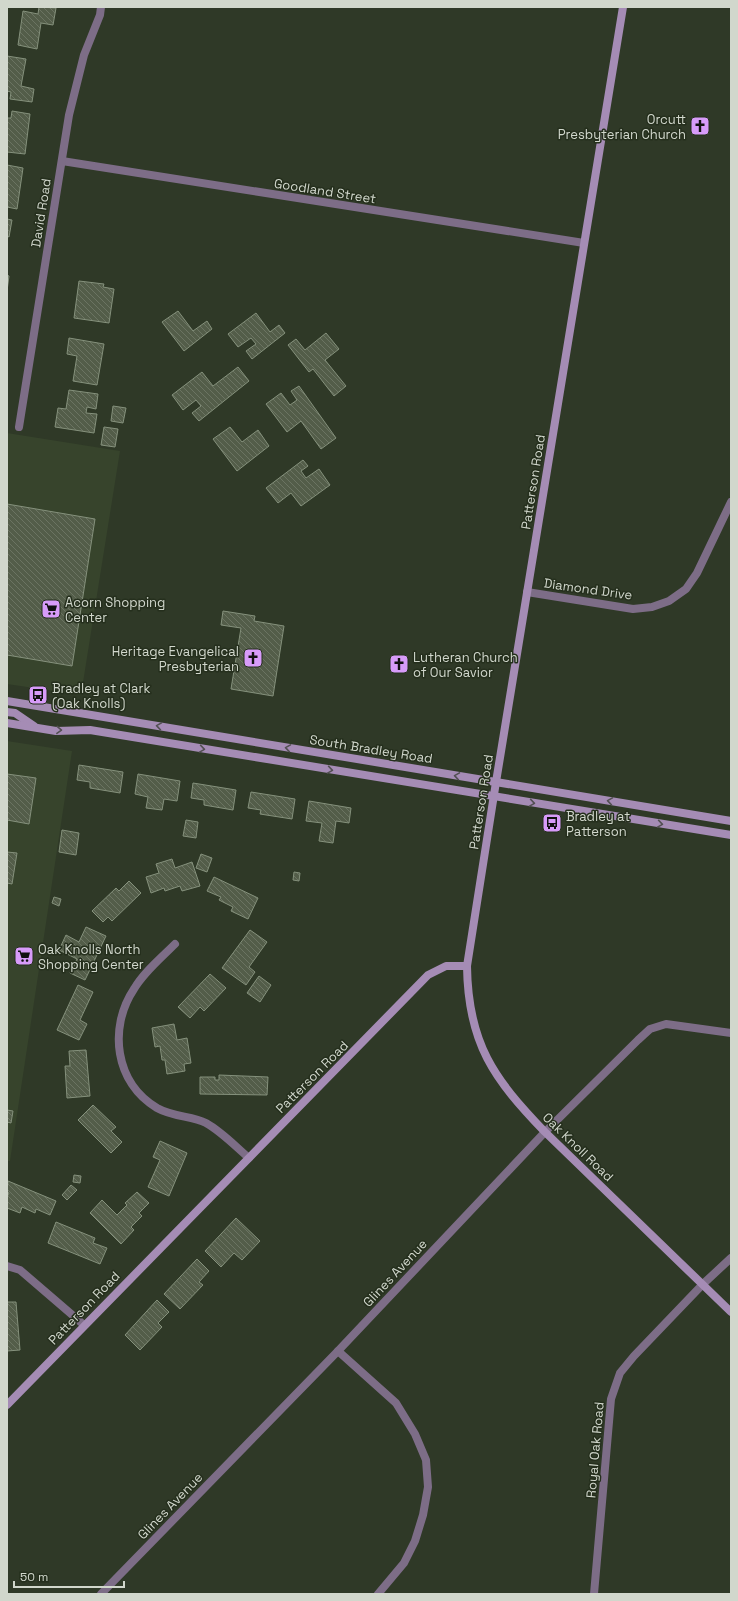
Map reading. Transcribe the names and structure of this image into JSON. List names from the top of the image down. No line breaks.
{"streets":{"street":["Goodland Street","David Road","Patterson Road","Diamond Drive","South Bradley Road","Oak Knoll Road","Glines Avenue","Royal Oak Road"]},"crossings":[["Goodland Street","David Road"],["Goodland Street","Patterson Road"],["Patterson Road","Diamond Drive"],["Patterson Road","South Bradley Road"],["Patterson Road","Oak Knoll Road"],["Oak Knoll Road","Glines Avenue"],["Oak Knoll Road","Royal Oak Road"]],"places":{"church":["Orcutt Presbyterian Church","Heritage Evangelical Presbyterian","Lutheran Church of Our Savior"],"supermarket":["Acorn Shopping Center","Oak Knolls North Shopping Center"],"bus stop":["Bradley at Clark (Oak Knolls)","Bradley at Patterson"]},"scale_bar":"50 m"}
